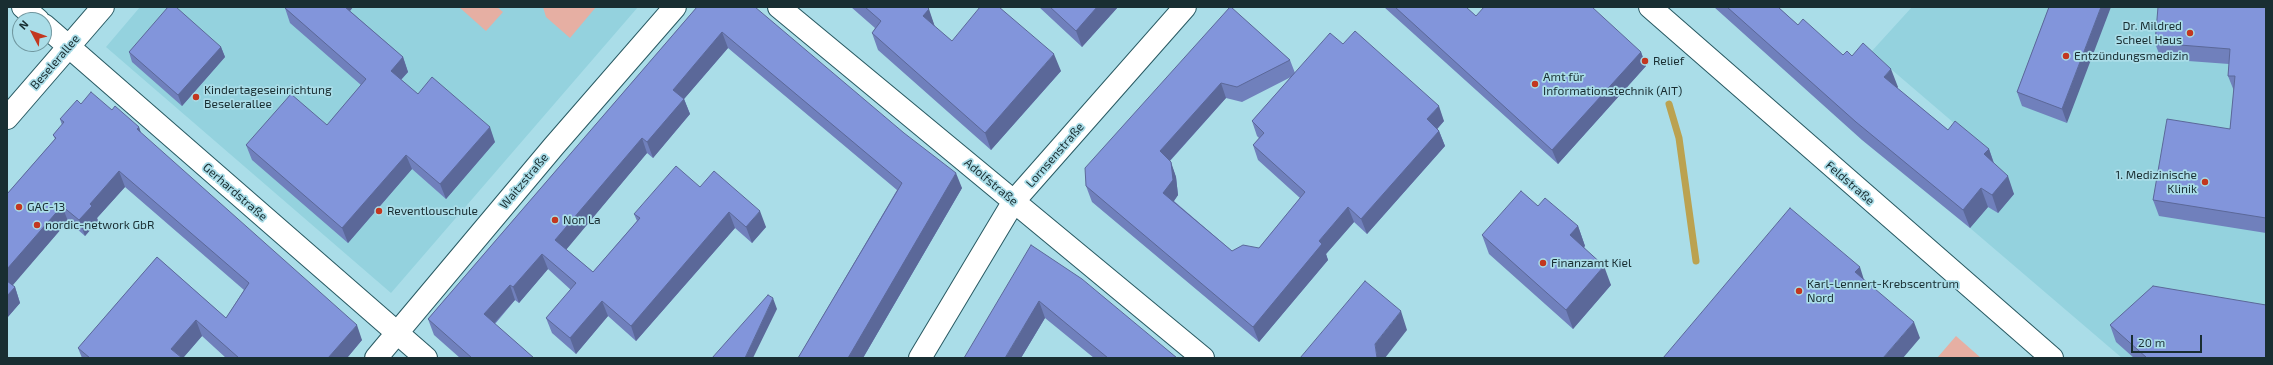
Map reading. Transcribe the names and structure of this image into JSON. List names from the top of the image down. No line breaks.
{"streets":{"street":["Beselerallee","Lornsenstraße","Waitzstraße","Adolfstraße","Feldstraße","Gerhardstraße"]},"crossings":[["Beselerallee","Gerhardstraße"],["Lornsenstraße","Adolfstraße"],["Waitzstraße","Gerhardstraße"]],"places":["Dr. Mildred Scheel Haus","Entzündungsmedizin","Relief","Amt für Informationstechnik (AIT)","Kindertageseinrichtung Beselerallee","1. Medizinische Klinik","GAC-13","Reventlouschule","Non La","nordic-network GbR","Finanzamt Kiel","Karl-Lennert-Krebscentrum Nord"],"scale_bar":"20 m","north":"top left"}
